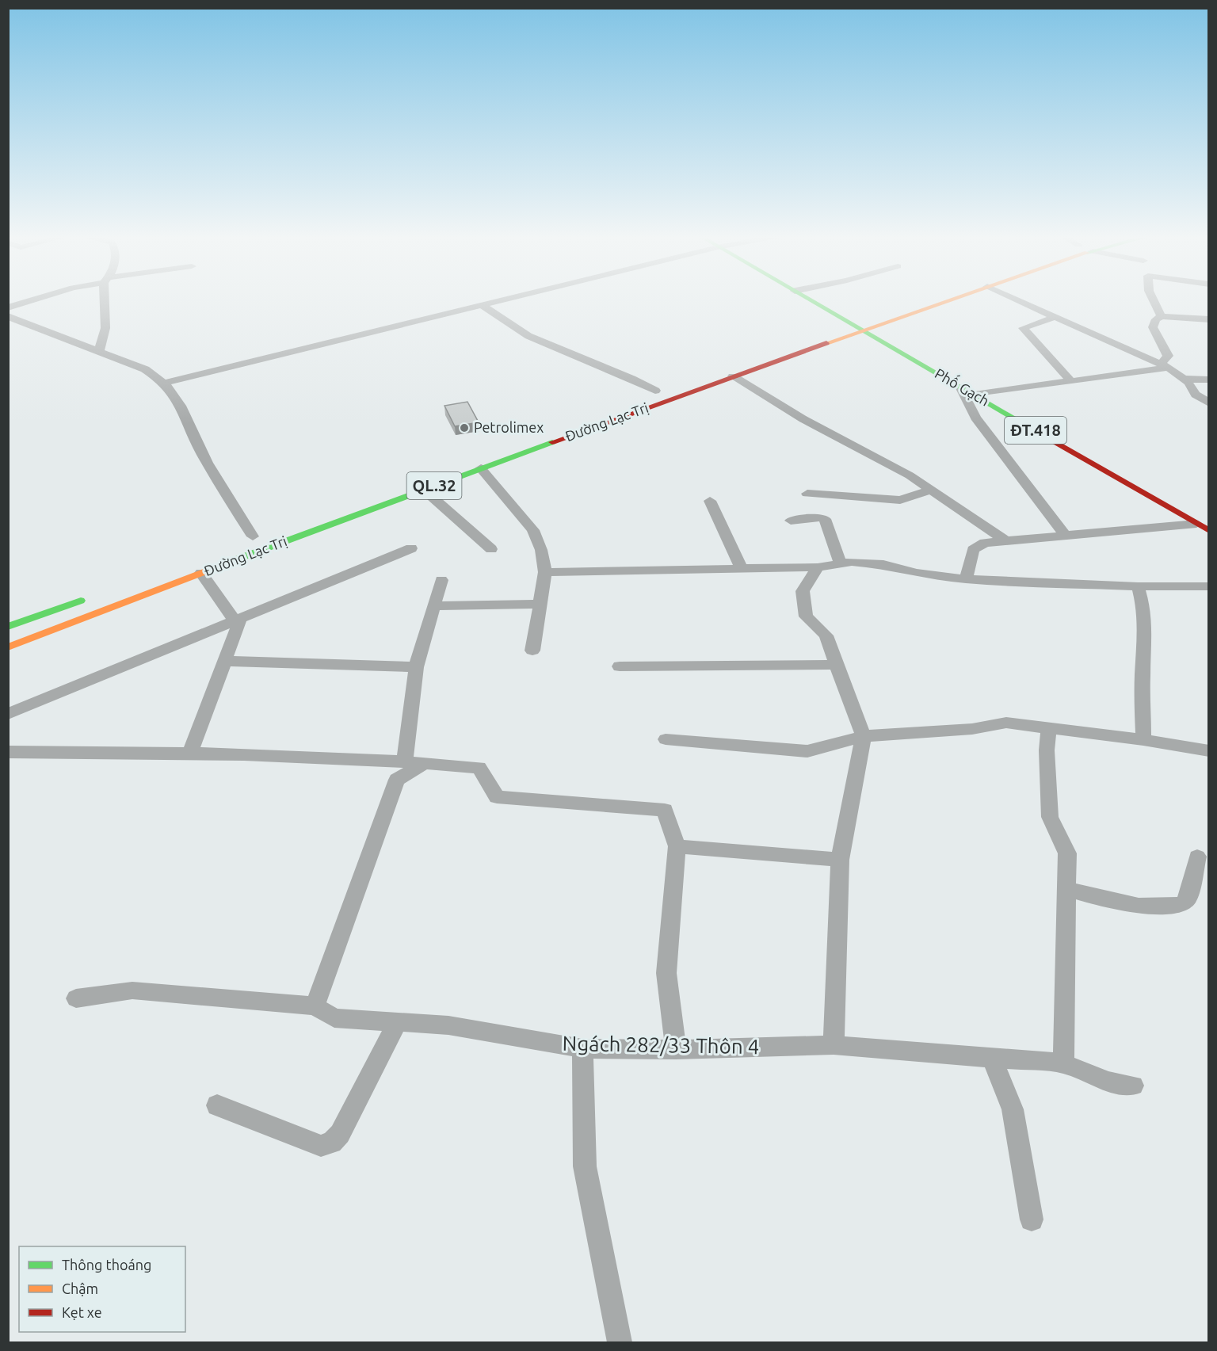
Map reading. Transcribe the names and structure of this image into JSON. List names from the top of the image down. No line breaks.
{"streets":{"main road":["Phố Gạch","Đường Lạc Trị","ĐT.418","QL.32"],"street":["Ngách 282/33 Thôn 4"]},"crossings":[["Phố Gạch","Đường Lạc Trị"],["Phố Gạch","ĐT.418"],["Đường Lạc Trị","ĐT.418"]],"places":["Petrolimex"],"legend":["Thông thoáng","Chậm","Kẹt xe"]}
